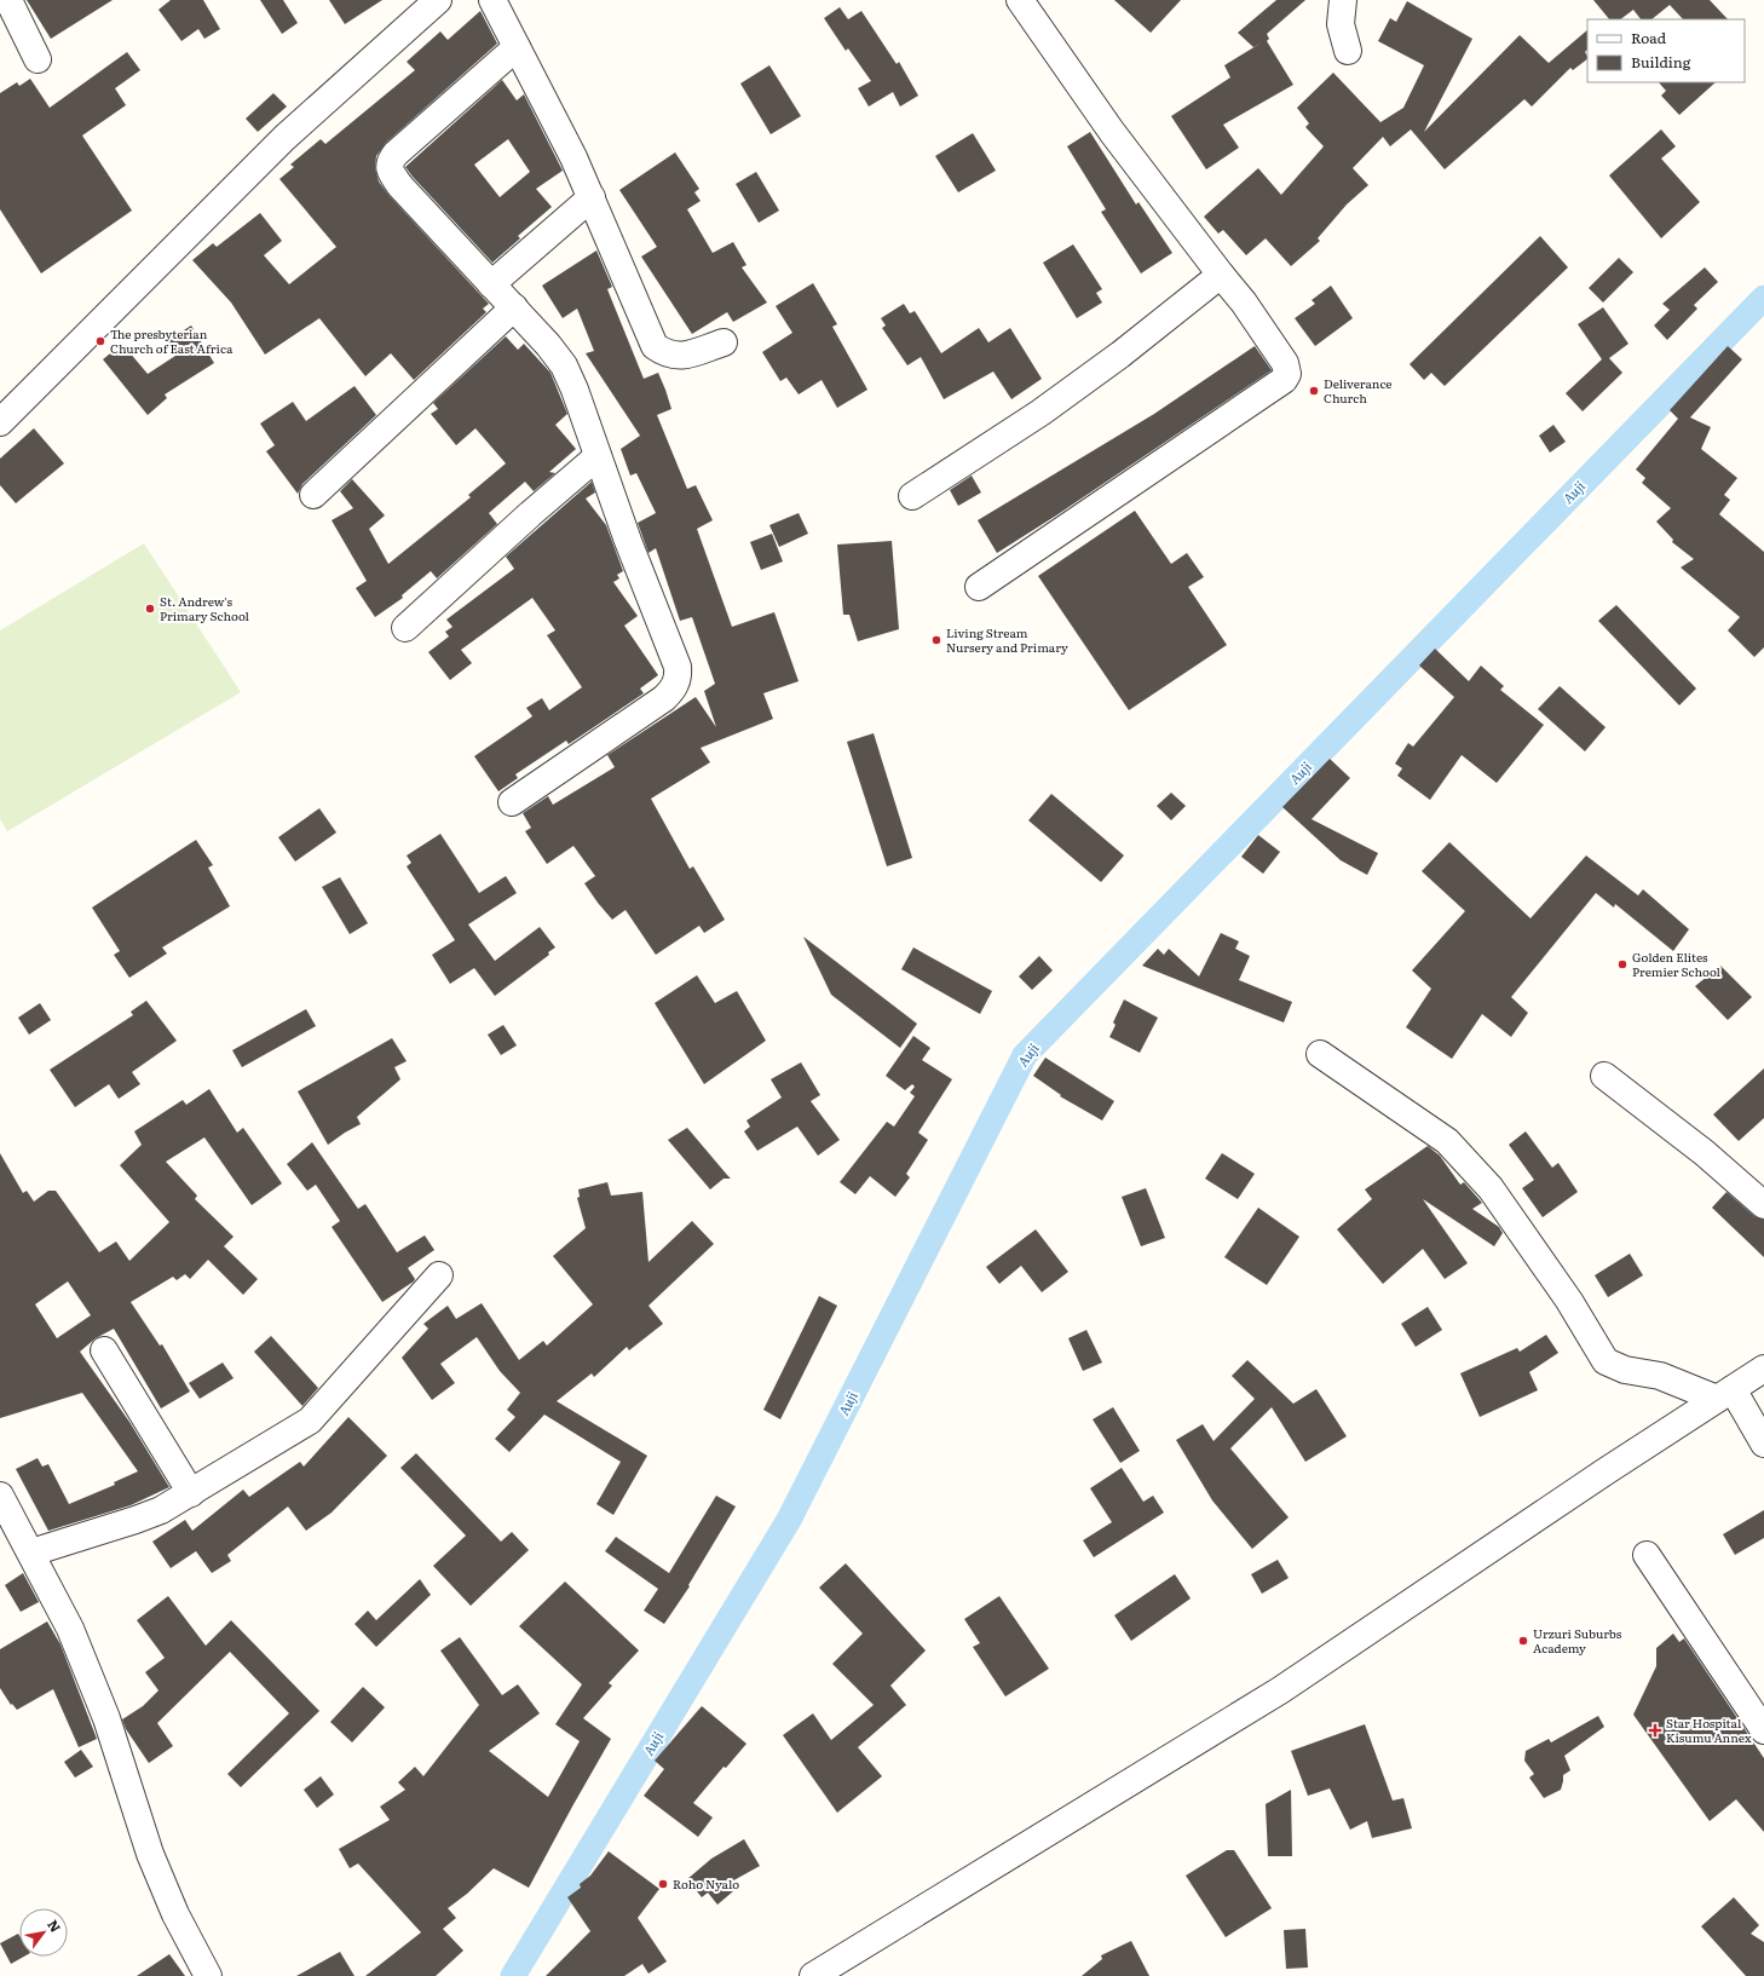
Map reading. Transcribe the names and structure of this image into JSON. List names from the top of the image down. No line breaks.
{"water":["Auji"],"places":{"other":["The presbyterian Church of East Africa","Deliverance Church","St. Andrew's Primary School","Living Stream Nursery and Primary","Golden Elites Premier School","Urzuri Suburbs Academy","Roho Nyalo"],"health":["Star Hospital Kisumu Annex"]},"legend":["Road","Building"],"north":"top right"}
